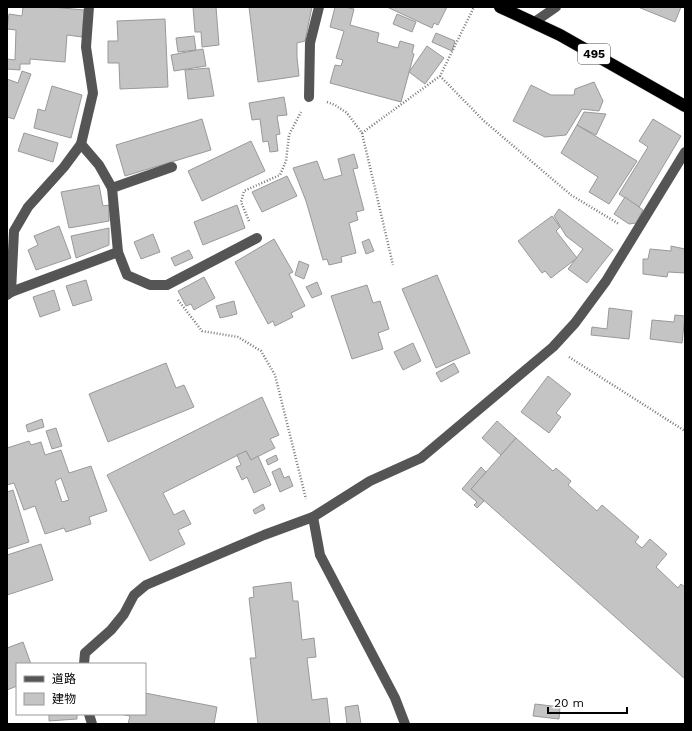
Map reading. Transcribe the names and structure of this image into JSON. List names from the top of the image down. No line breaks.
{"streets":{"highway":["495"]},"legend":["道路","建物"],"scale_bar":"20 m"}
